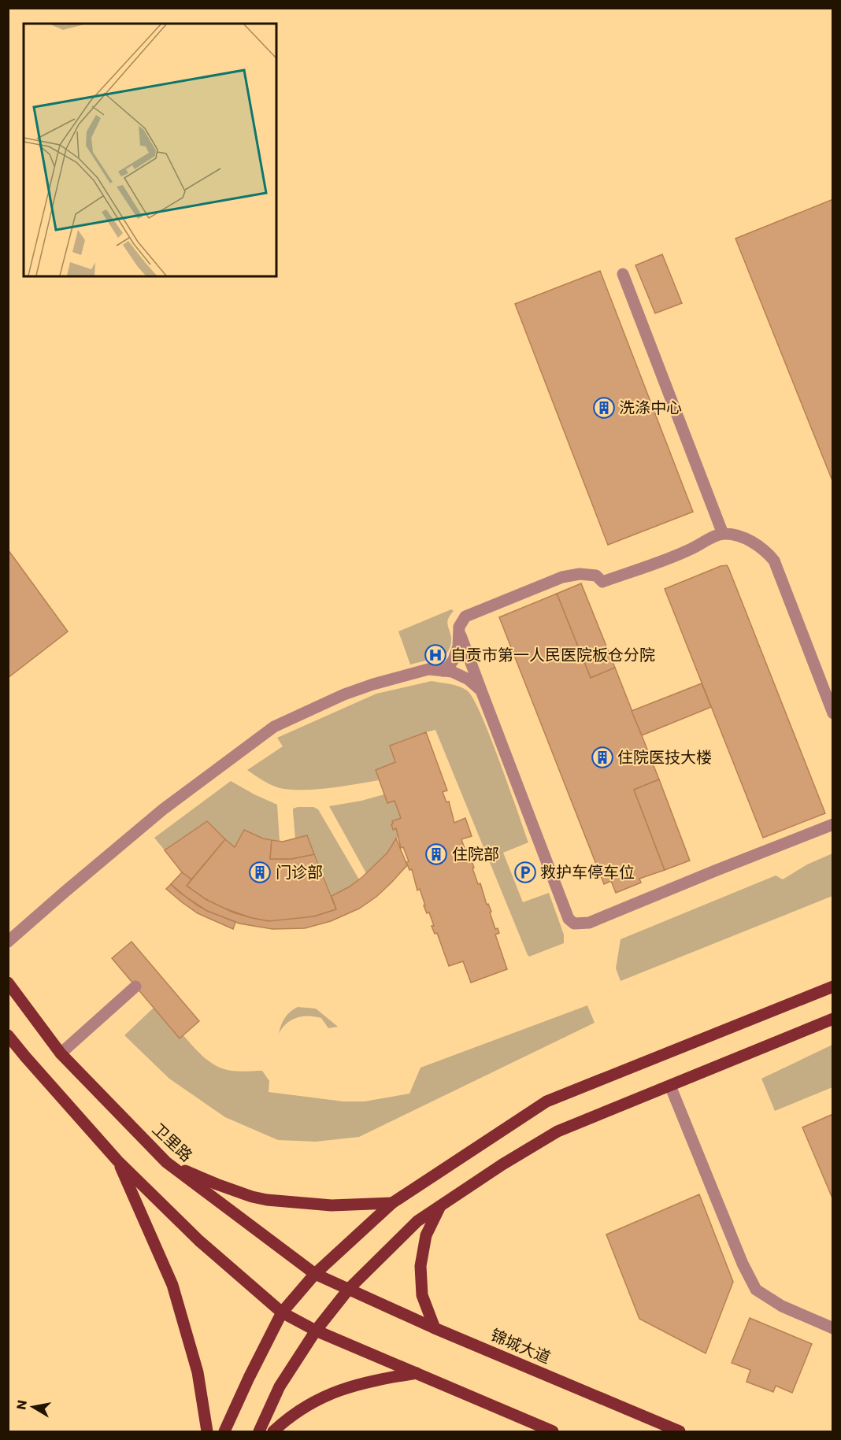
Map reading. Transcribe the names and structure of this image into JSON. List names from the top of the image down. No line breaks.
{"streets":{"main road":["卫里路","锦城大道"]},"crossings":[["卫里路","锦城大道"]],"places":{"building":["洗涤中心","住院医技大楼","住院部","门诊部"],"hospital":["自贡市第一人民医院板仓分院"],"parking":["救护车停车位"]},"north":"left"}
